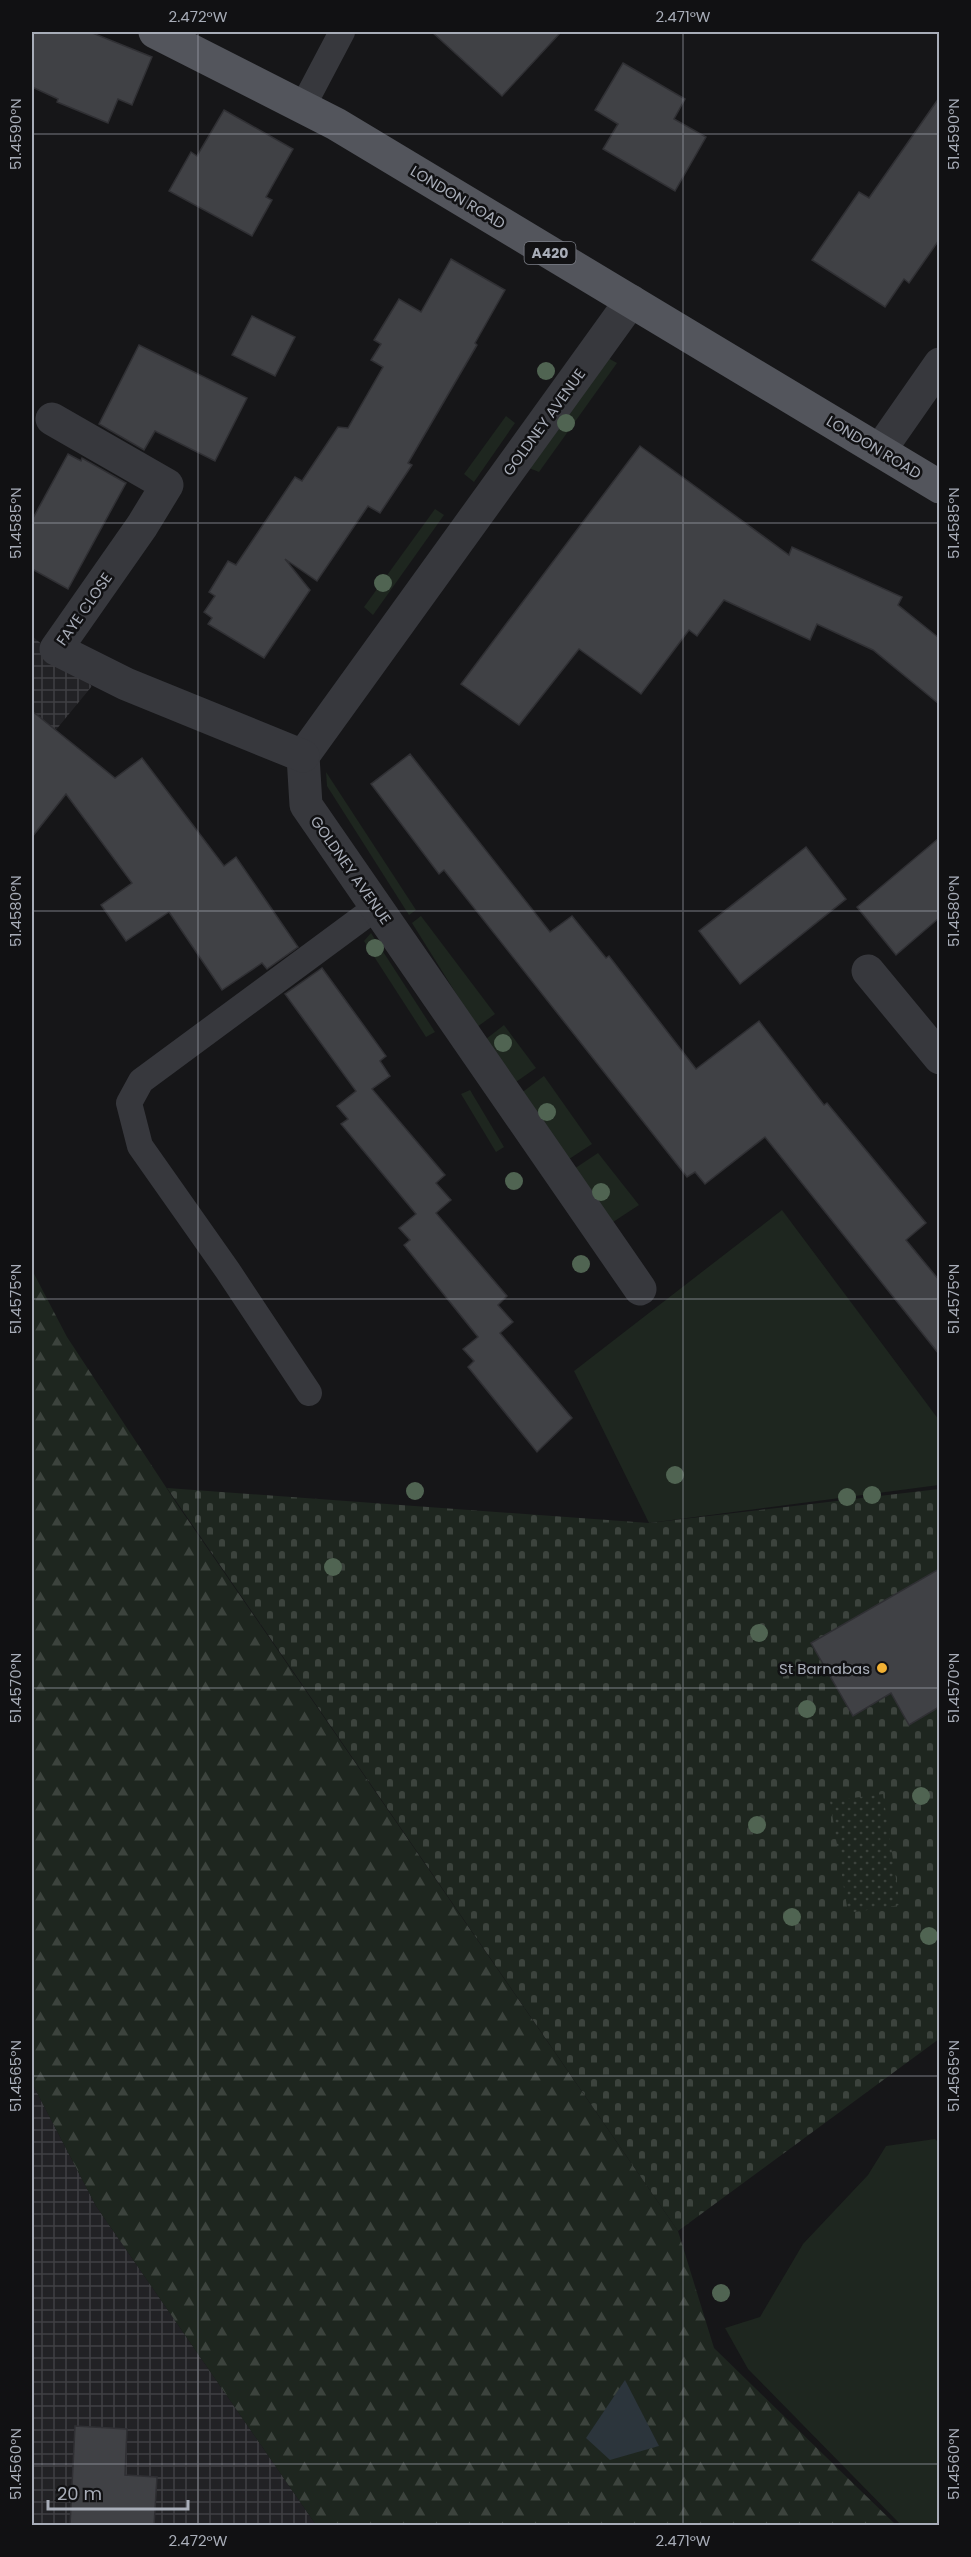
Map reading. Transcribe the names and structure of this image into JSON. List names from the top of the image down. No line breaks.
{"streets":{"main road":["LONDON ROAD","A420"],"street":["GOLDNEY AVENUE","FAYE CLOSE"]},"crossings":[["LONDON ROAD","GOLDNEY AVENUE"],["GOLDNEY AVENUE","FAYE CLOSE"]],"places":["St Barnabas"],"scale_bar":"20 m","coordinates":["2.472°W","2.471°W","51.4590°N","51.4585°N","51.4580°N","51.4575°N","51.4570°N","51.4565°N","51.4560°N"]}
